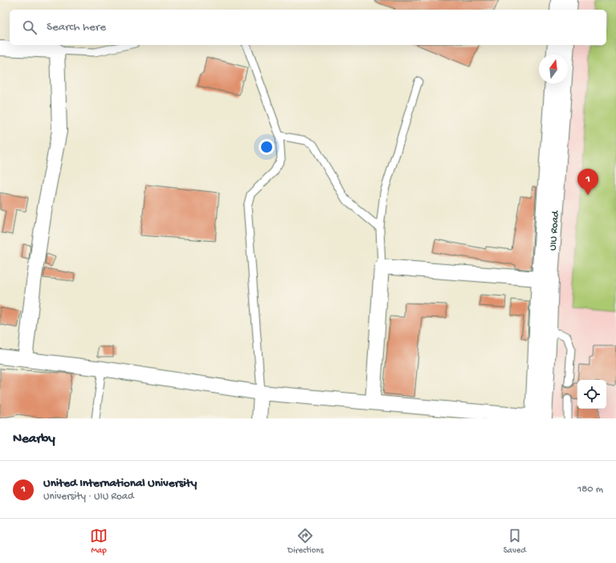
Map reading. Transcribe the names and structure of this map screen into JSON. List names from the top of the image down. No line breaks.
{"streets":{"street":["UIU Road"]},"north":"top","page":{"search":"Search here","pins":"1","heading":"Nearby","list":[{"mark":"1","name":"United International University","note":"University · UIU Road","value":"180 m"}],"nav":["Map","Directions","Saved"]}}
